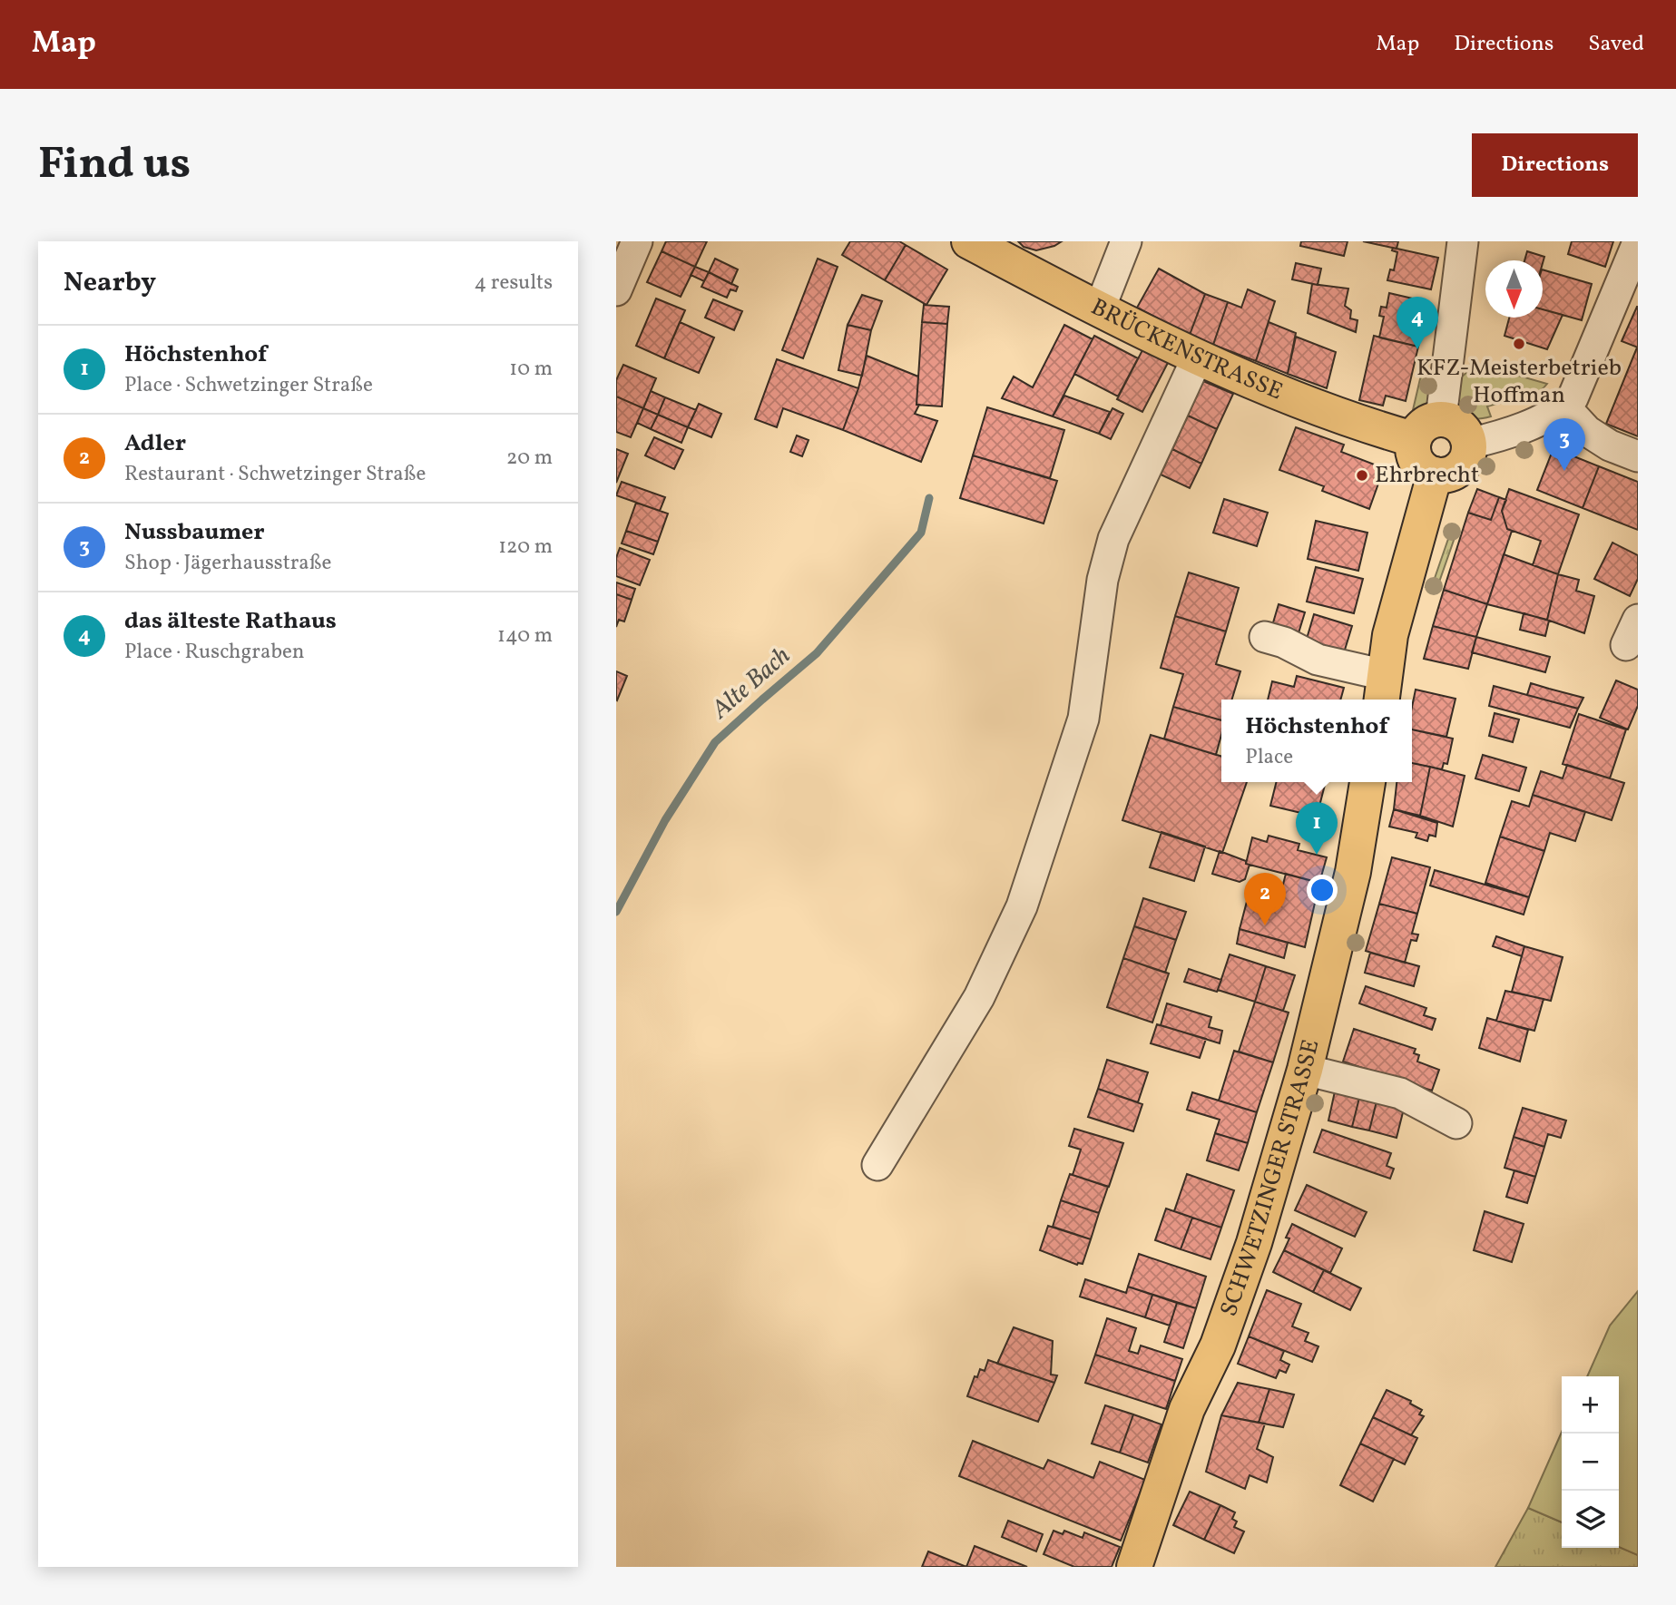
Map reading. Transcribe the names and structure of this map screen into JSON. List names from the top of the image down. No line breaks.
{"streets":{"main road":["BRÜCKENSTRASSE","SCHWETZINGER STRASSE"]},"water":["Alte Bach"],"places":["KFZ-Meisterbetrieb Hoffman","Ehrbrecht"],"north":"bottom","page":{"header":"Map","nav":["Map","Directions","Saved"],"buttons":"Directions","title":"Find us","heading":["Nearby","4 results"],"pins":["4","3","1","2"],"list":[{"mark":"1","name":"Höchstenhof","note":"Place · Schwetzinger Straße","value":"10 m"},{"mark":"2","name":"Adler","note":"Restaurant · Schwetzinger Straße","value":"20 m"},{"mark":"3","name":"Nussbaumer","note":"Shop · Jägerhausstraße","value":"120 m"},{"mark":"4","name":"das älteste Rathaus","note":"Place · Ruschgraben","value":"140 m"}],"popup":["Höchstenhof","Place"],"map_buttons":["+","−"]}}
